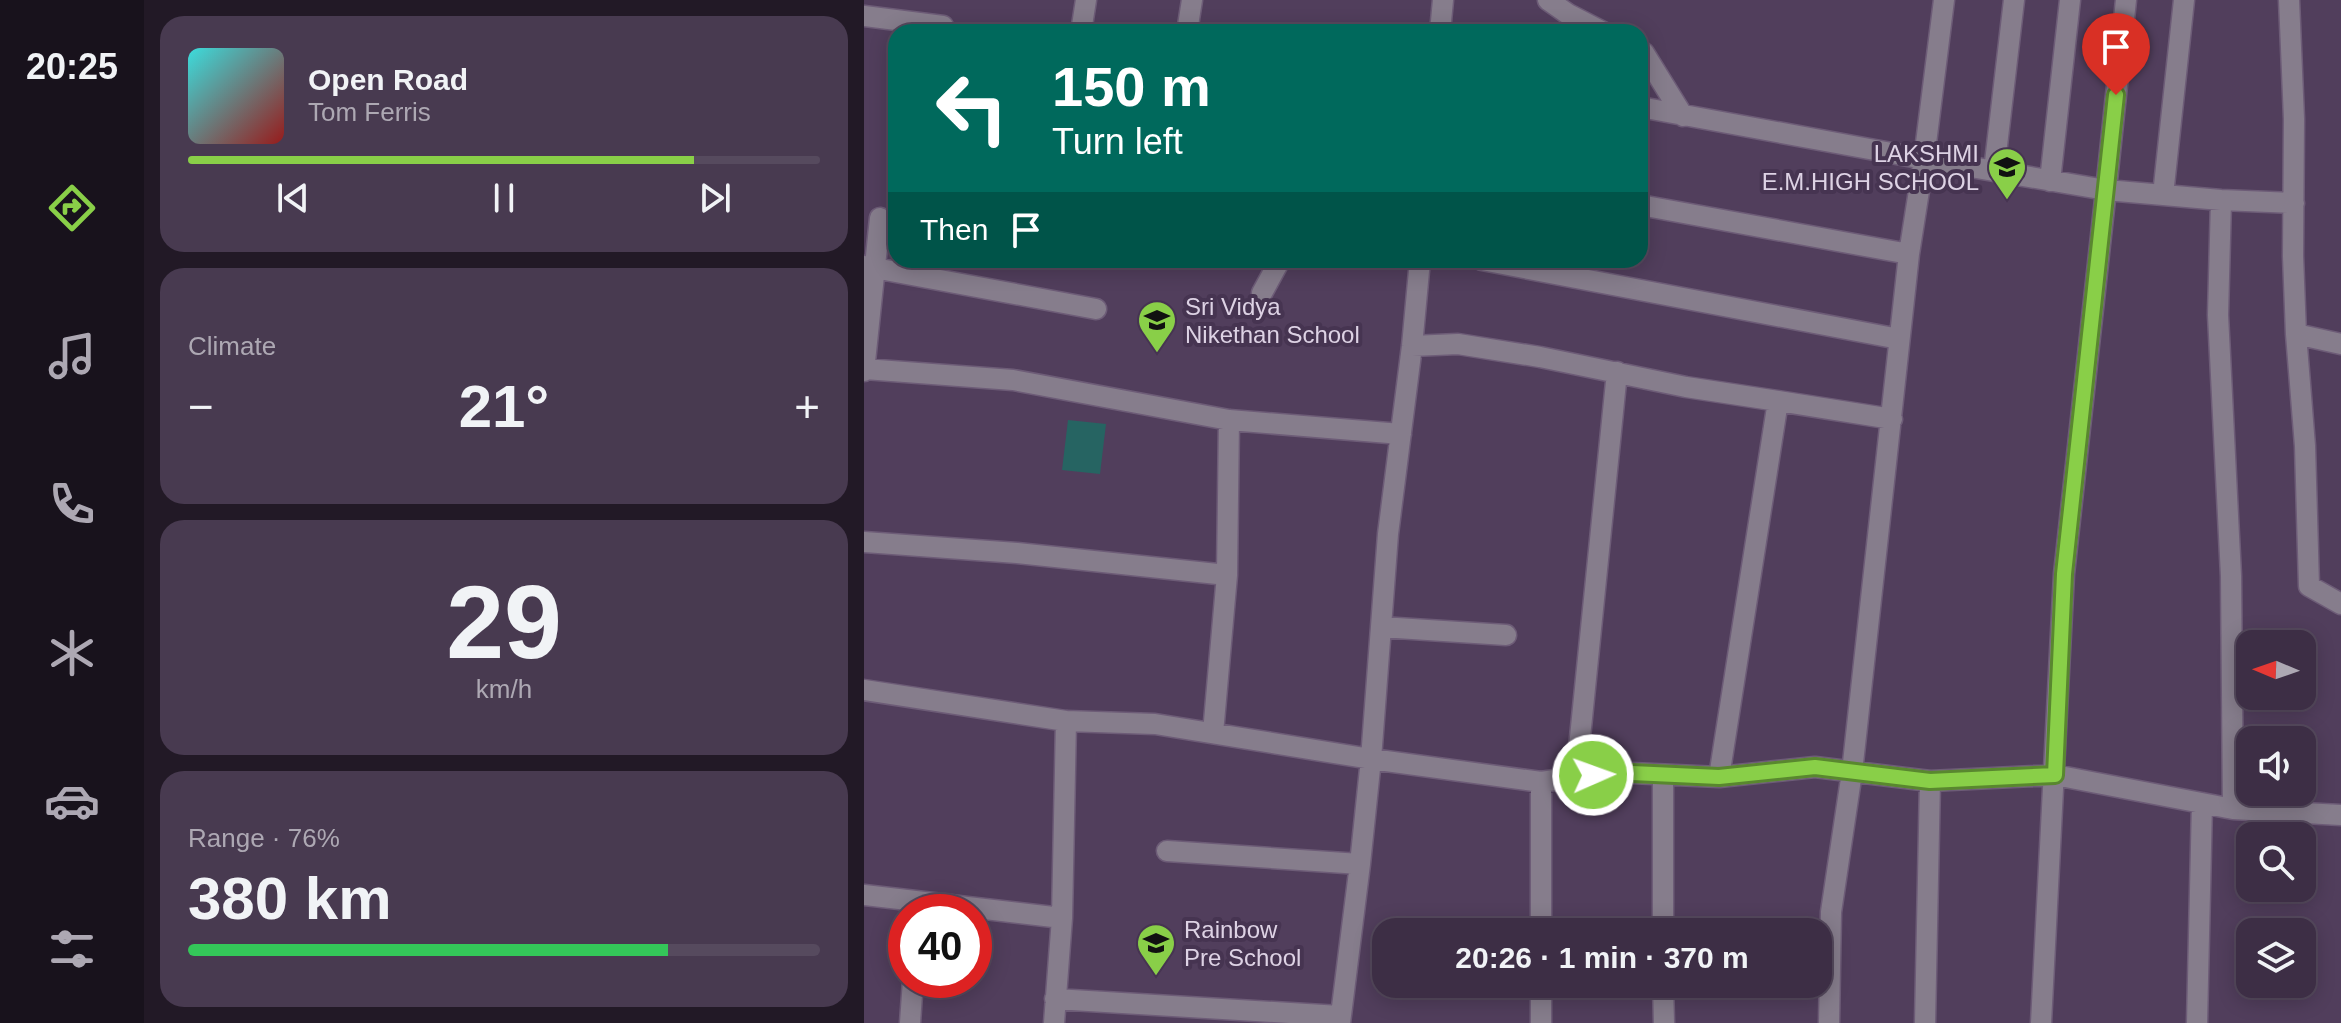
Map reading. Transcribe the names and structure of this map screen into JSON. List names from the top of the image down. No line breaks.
{"places":{"school or university":["LAKSHMI E.M.HIGH SCHOOL","Sri Vidya Nikethan School","Rainbow Pre School"]},"north":"left","page":{"tabs":"20:25","turn":["150 m","Turn left"],"song":["Open Road","Tom Ferris"],"then":"Then","tile":["Climate",["29","km/h"],["Range · 76%","380 km"]],"heat":["−","21°","+"],"limit":"40","trip":"20:26 · 1 min · 370 m"}}
